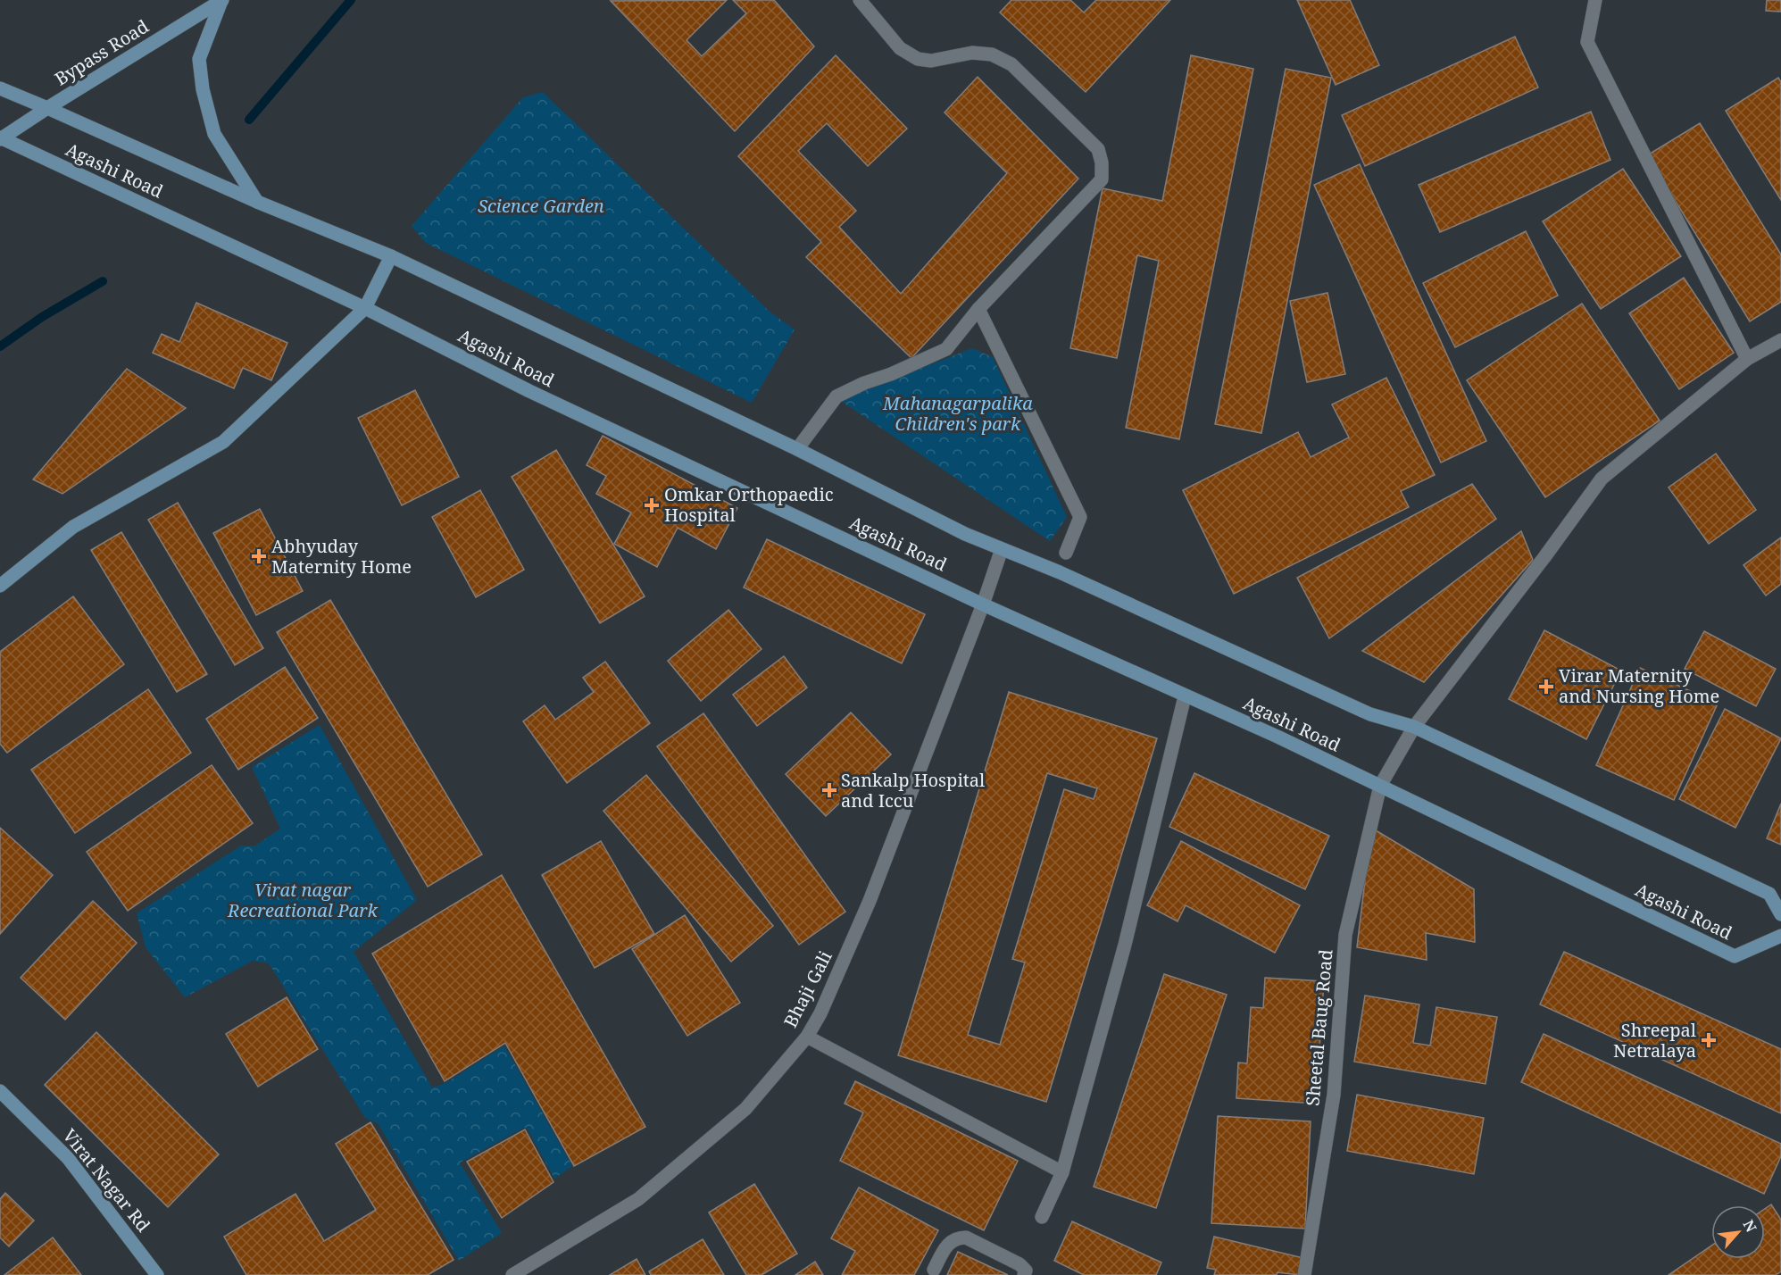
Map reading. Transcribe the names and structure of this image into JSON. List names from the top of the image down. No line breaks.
{"streets":{"street":["Bypass Road","Agashi Road","Bhaji Gali","Sheetal Baug Road","Virat Nagar Rd"]},"crossings":[["Bypass Road","Agashi Road"],["Agashi Road","Bhaji Gali"],["Agashi Road","Sheetal Baug Road"]],"parks":["Science Garden","Mahanagarpalika Children's park","Virat nagar Recreational Park"],"places":{"health":["Omkar Orthopaedic Hospital","Abhyuday Maternity Home","Virar Maternity and Nursing Home","Sankalp Hospital and Iccu","Shreepal Netralaya"]},"north":"top right"}
